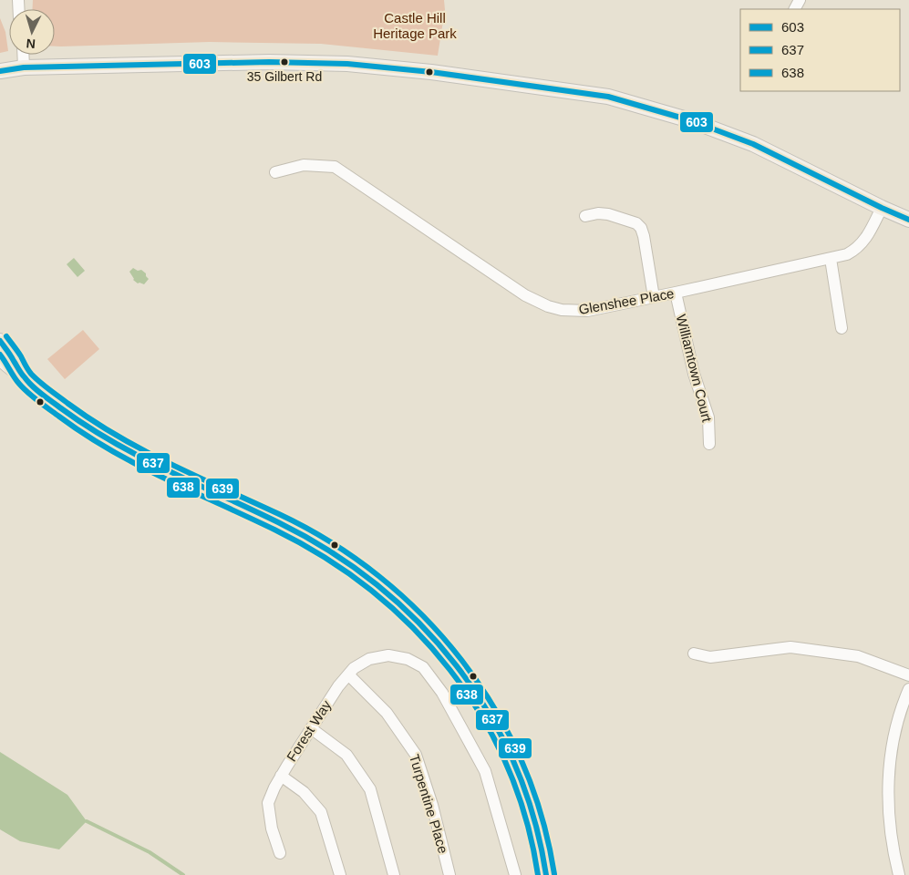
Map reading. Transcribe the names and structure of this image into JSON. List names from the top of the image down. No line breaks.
{"streets":{"street":["Glenshee Place","Williamtown Court","Forest Way","Turpentine Place"]},"crossings":[["Glenshee Place","Williamtown Court"],["Forest Way","Turpentine Place"]],"parks":["Castle Hill Heritage Park"],"places":["35 Gilbert Rd"],"lines":["transit line 603","transit line 639","transit line 637","transit line 638"],"legend":["603","637","638"],"north":"bottom"}
